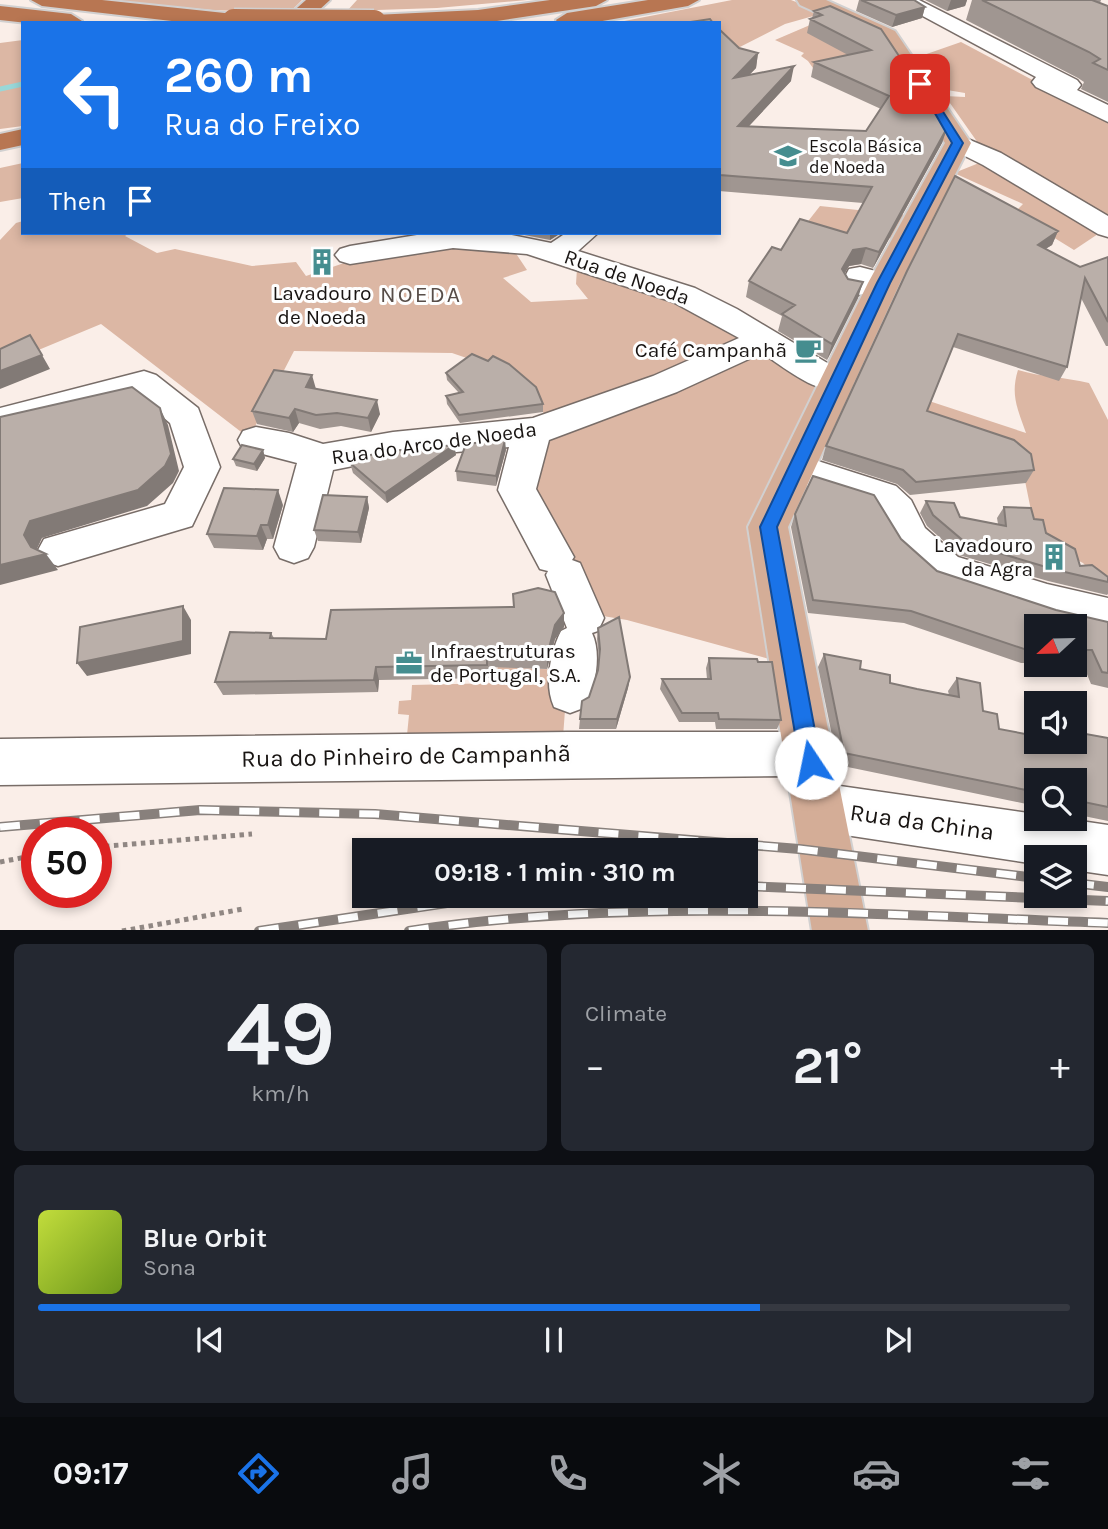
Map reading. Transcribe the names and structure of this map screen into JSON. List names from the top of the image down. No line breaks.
{"streets":{"street":["Rua de Noeda","Rua do Arco de Noeda","Rua do Pinheiro de Campanhã","Rua da China"]},"crossings":[["Rua de Noeda","Rua do Arco de Noeda"],["Rua do Pinheiro de Campanhã","Rua da China"]],"districts":["NOEDA"],"places":{"school or university":["Escola Básica de Noeda"],"building":["Lavadouro de Noeda","Lavadouro da Agra"],"cafe":["Café Campanhã"],"office":["Infraestruturas de Portugal, S.A."]},"north":"left","page":{"turn":["260 m","Rua do Freixo"],"then":"Then","limit":"50","trip":"09:18 · 1 min · 310 m","tile":[["49","km/h"],"Climate"],"heat":["−","21°","+"],"song":["Blue Orbit","Sona"],"tabs":"09:17"}}
